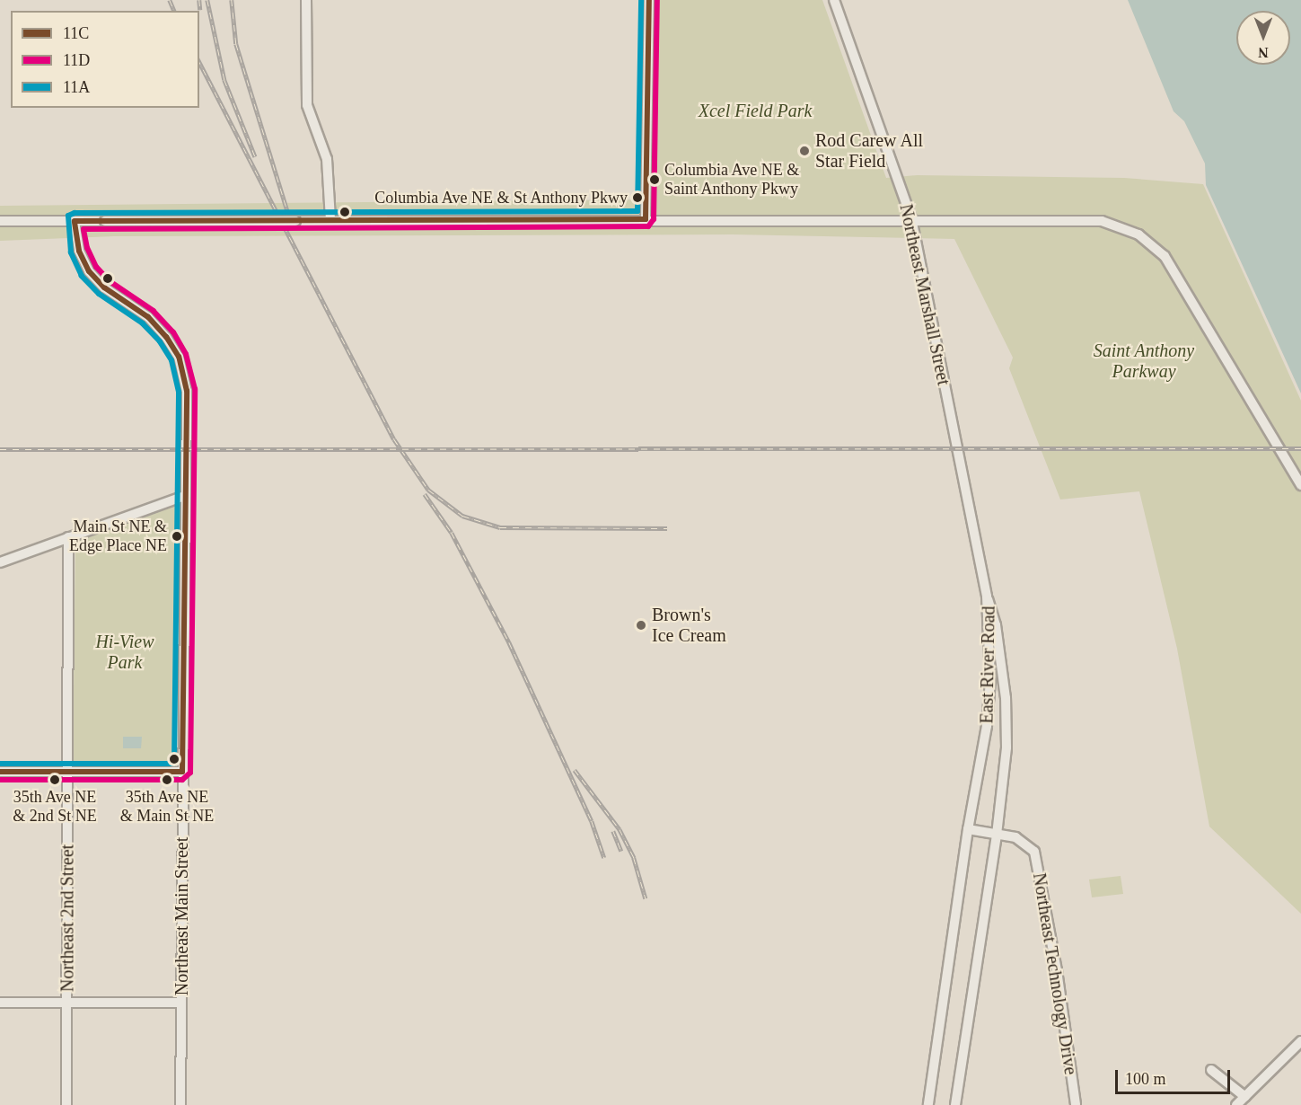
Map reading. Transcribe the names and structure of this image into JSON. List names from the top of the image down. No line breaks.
{"streets":{"street":["Northeast Marshall Street","East River Road","Northeast Main Street","Northeast 2nd Street","Northeast Technology Drive"]},"crossings":[["Northeast Marshall Street","East River Road"],["East River Road","Northeast Technology Drive"]],"parks":["Xcel Field Park","Saint Anthony Parkway","Hi-View Park"],"places":["Rod Carew All Star Field","Columbia Ave NE & Saint Anthony Pkwy","Columbia Ave NE & St Anthony Pkwy","Main St NE & Edge Place NE","Brown's Ice Cream","35th Ave NE & 2nd St NE","35th Ave NE & Main St NE"],"lines":["transit line 11C","transit line 11D","transit line 11A"],"legend":["11C","11D","11A"],"scale_bar":"100 m","north":"bottom"}
